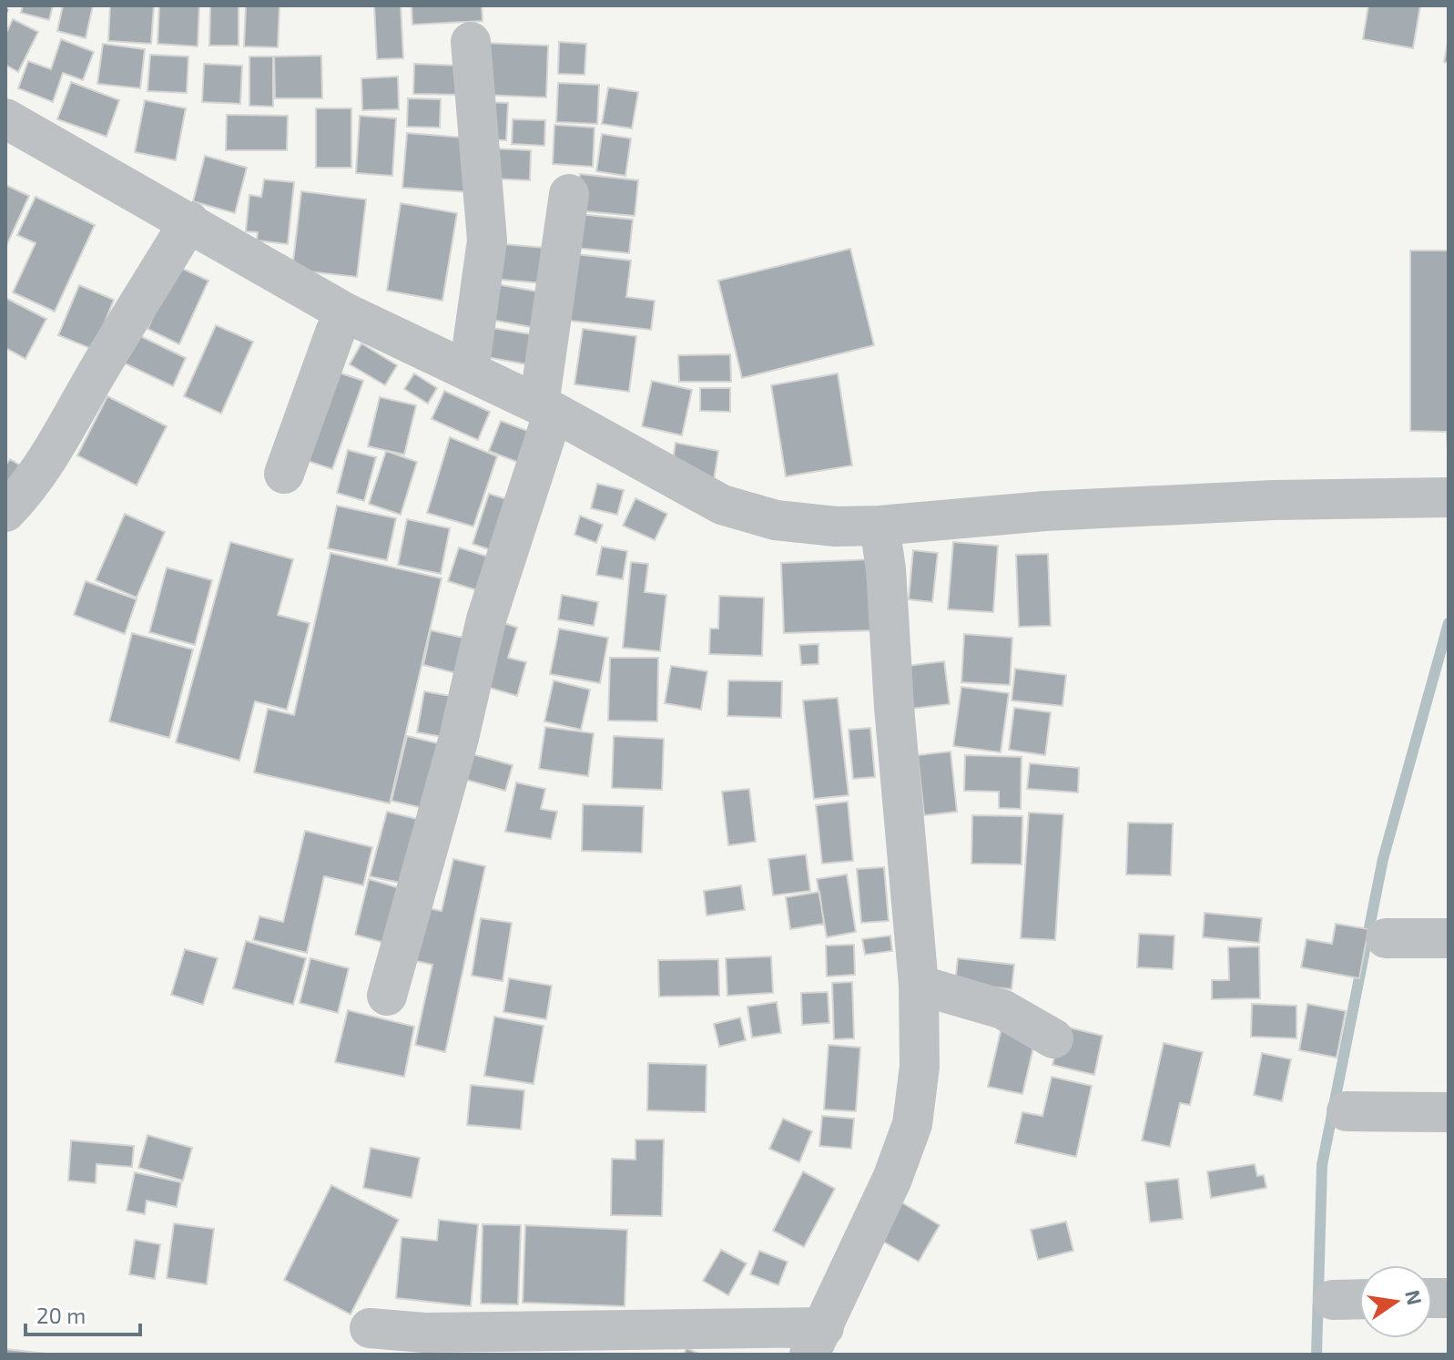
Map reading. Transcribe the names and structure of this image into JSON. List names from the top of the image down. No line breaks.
{"scale_bar":"20 m","north":"right"}
